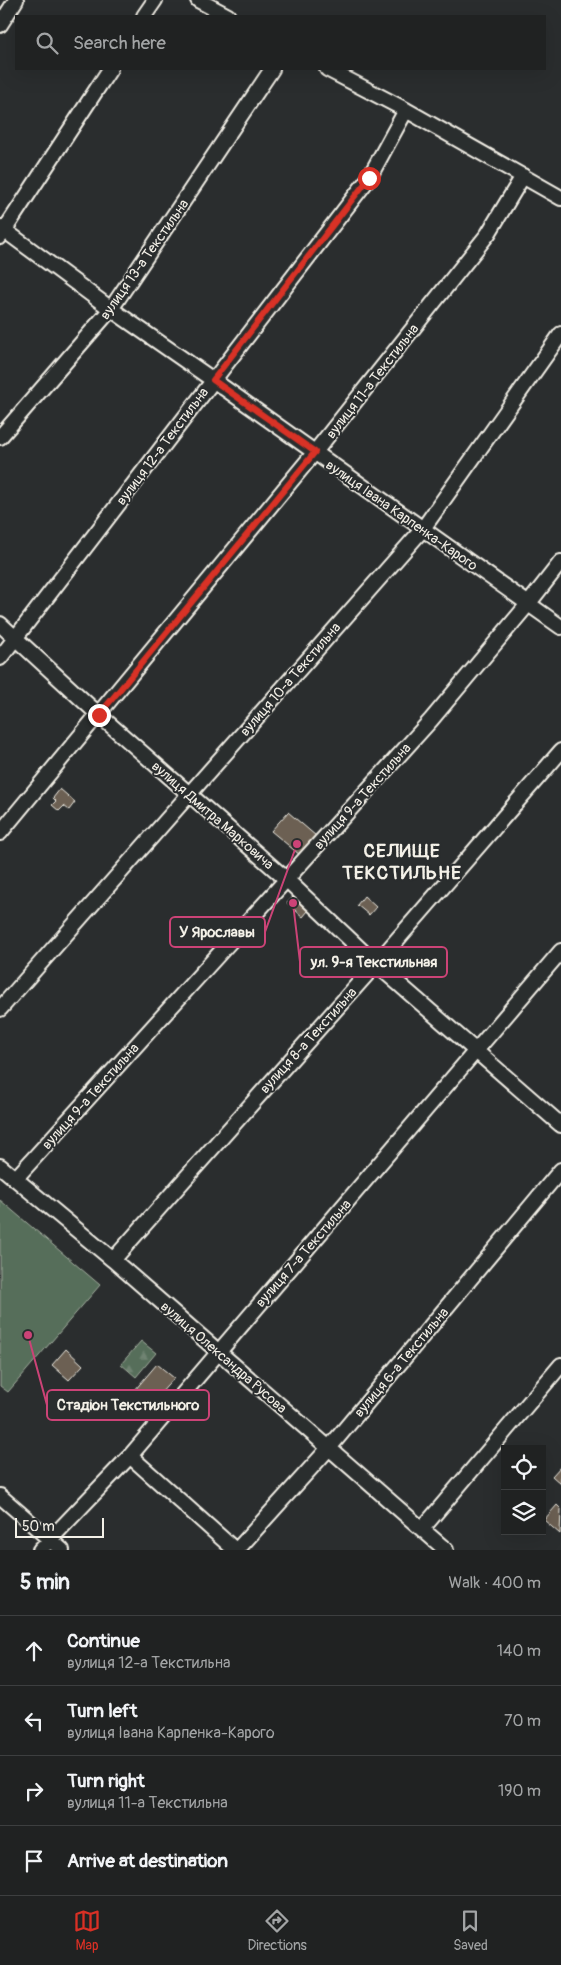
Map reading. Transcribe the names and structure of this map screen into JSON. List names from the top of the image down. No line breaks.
{"streets":{"street":["вулиця 13-а Текстильна","вулиця 11-а Текстильна","вулиця 12-а Текстильна","вулиця Івана Карпенка-Карого","вулиця 10-а Текстильна","вулиця 9-а Текстильна","вулиця Дмитра Марковича","вулиця 8-а Текстильна","вулиця 7-а Текстильна","вулиця Олександра Русова","вулиця 6-а Текстильна"]},"crossings":[["вулиця 13-а Текстильна","вулиця Івана Карпенка-Карого"],["вулиця 11-а Текстильна","вулиця Івана Карпенка-Карого"],["вулиця 11-а Текстильна","вулиця Дмитра Марковича"],["вулиця 12-а Текстильна","вулиця Івана Карпенка-Карого"],["вулиця 12-а Текстильна","вулиця Дмитра Марковича"],["вулиця Івана Карпенка-Карого","вулиця 10-а Текстильна"],["вулиця Івана Карпенка-Карого","вулиця 9-а Текстильна"],["вулиця 10-а Текстильна","вулиця Дмитра Марковича"],["вулиця 9-а Текстильна","вулиця Дмитра Марковича"],["вулиця 9-а Текстильна","вулиця Олександра Русова"],["вулиця Дмитра Марковича","вулиця 8-а Текстильна"],["вулиця Дмитра Марковича","вулиця 7-а Текстильна"],["вулиця 8-а Текстильна","вулиця Олександра Русова"],["вулиця 7-а Текстильна","вулиця Олександра Русова"],["вулиця Олександра Русова","вулиця 6-а Текстильна"]],"districts":["СЕЛИЩЕ ТЕКСТИЛЬНЕ"],"places":["У Ярославы","ул. 9-я Текстильная","Стадіон Текстильного"],"scale_bar":"50 m","page":{"search":"Search here","scale":"50 m","heading":["5 min","Walk · 400 m"],"list":[["Continue","вулиця 12-а Текстильна","140 m"],["Turn left","вулиця Івана Карпенка-Карого","70 m"],["Turn right","вулиця 11-а Текстильна","190 m"],"Arrive at destination"],"nav":["Map","Directions","Saved"]}}
